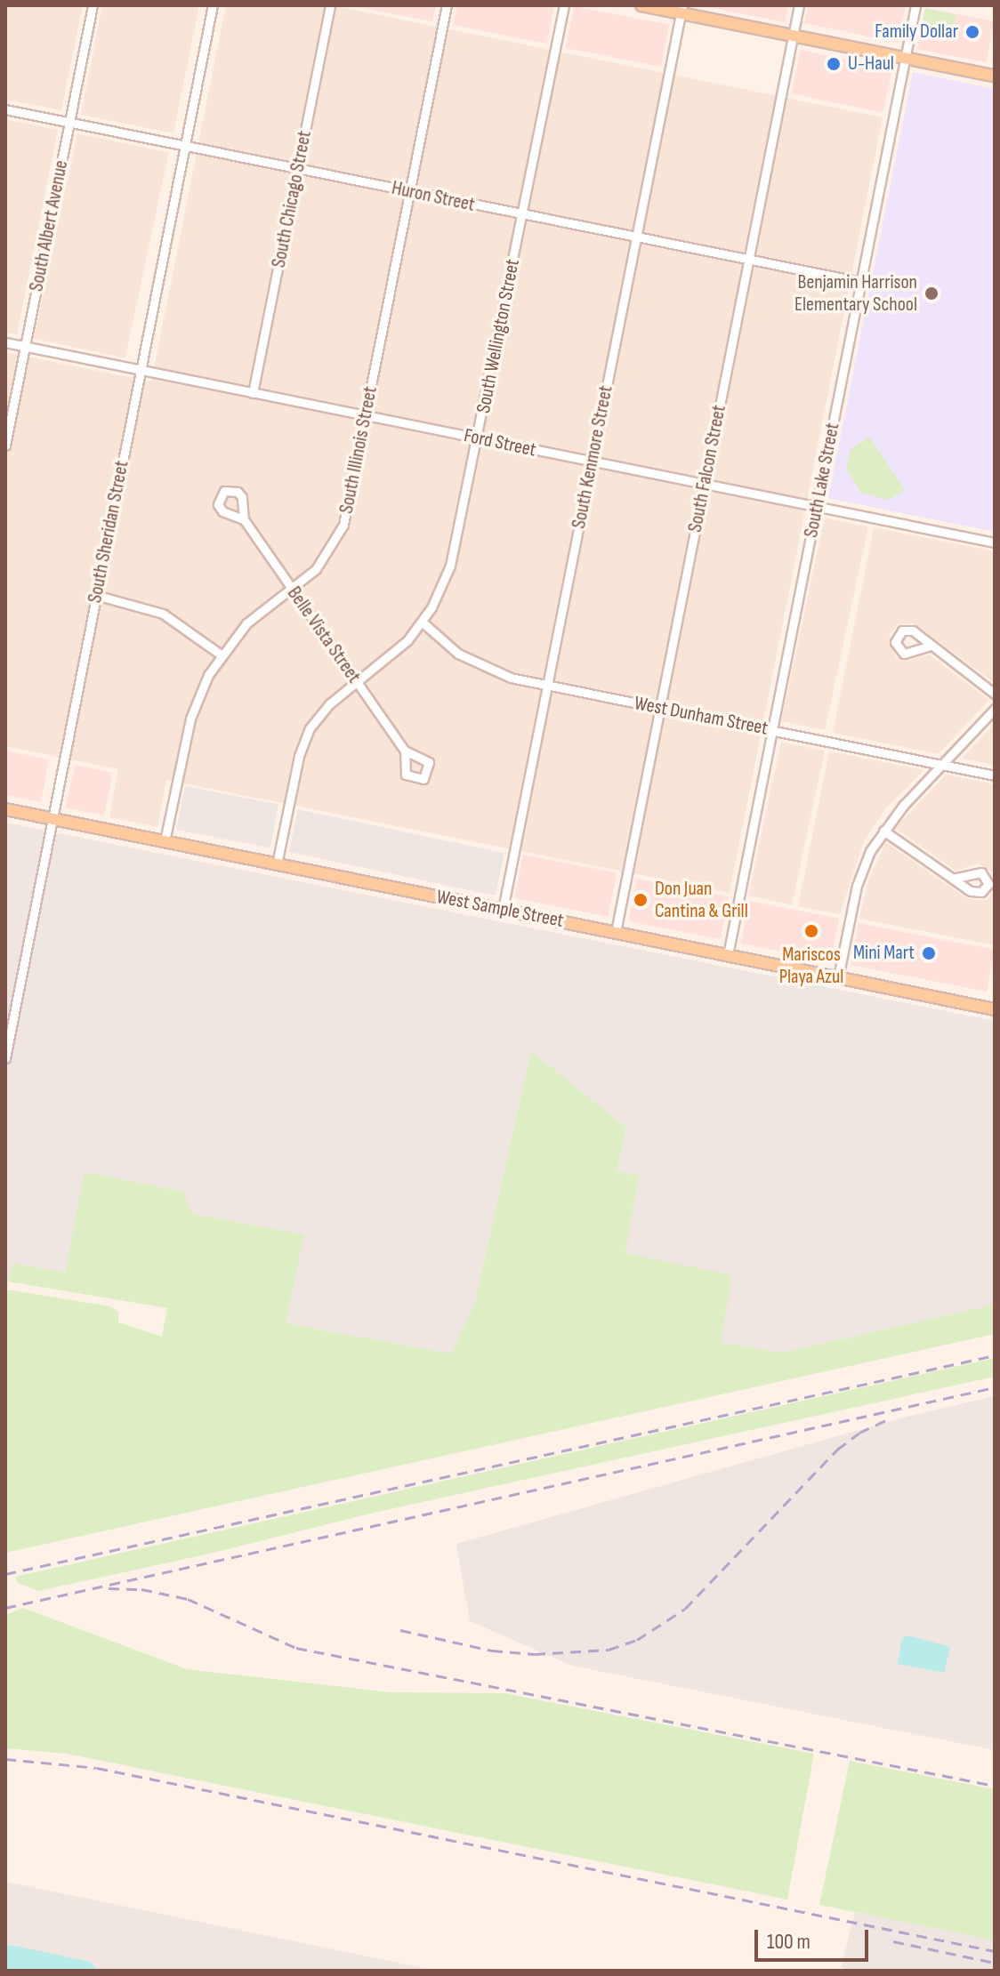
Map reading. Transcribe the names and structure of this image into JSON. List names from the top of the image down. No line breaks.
{"streets":{"main road":["West Sample Street"],"street":["Huron Street","South Chicago Street","South Albert Avenue","South Wellington Street","Ford Street","South Illinois Street","South Kenmore Street","South Falcon Street","South Lake Street","South Sheridan Street","Belle Vista Street","West Dunham Street"]},"crossings":[["Huron Street","South Chicago Street"],["Huron Street","South Albert Avenue"],["Huron Street","South Wellington Street"],["Huron Street","South Illinois Street"],["Huron Street","South Kenmore Street"],["Huron Street","South Falcon Street"],["Huron Street","South Lake Street"],["Huron Street","South Sheridan Street"],["South Chicago Street","Ford Street"],["South Albert Avenue","Ford Street"],["South Wellington Street","Ford Street"],["South Wellington Street","Belle Vista Street"],["South Wellington Street","West Dunham Street"],["South Wellington Street","West Sample Street"],["Ford Street","South Illinois Street"],["Ford Street","South Kenmore Street"],["Ford Street","South Falcon Street"],["Ford Street","South Lake Street"],["Ford Street","South Sheridan Street"],["South Illinois Street","Belle Vista Street"],["South Illinois Street","West Sample Street"],["South Kenmore Street","West Dunham Street"],["South Kenmore Street","West Sample Street"],["South Falcon Street","West Dunham Street"],["South Falcon Street","West Sample Street"],["South Lake Street","West Dunham Street"],["South Lake Street","West Sample Street"],["South Sheridan Street","West Sample Street"]],"places":["Family Dollar","U-Haul","Benjamin Harrison Elementary School","Don Juan Cantina & Grill","Mariscos Playa Azul","Mini Mart"],"scale_bar":"100 m"}
